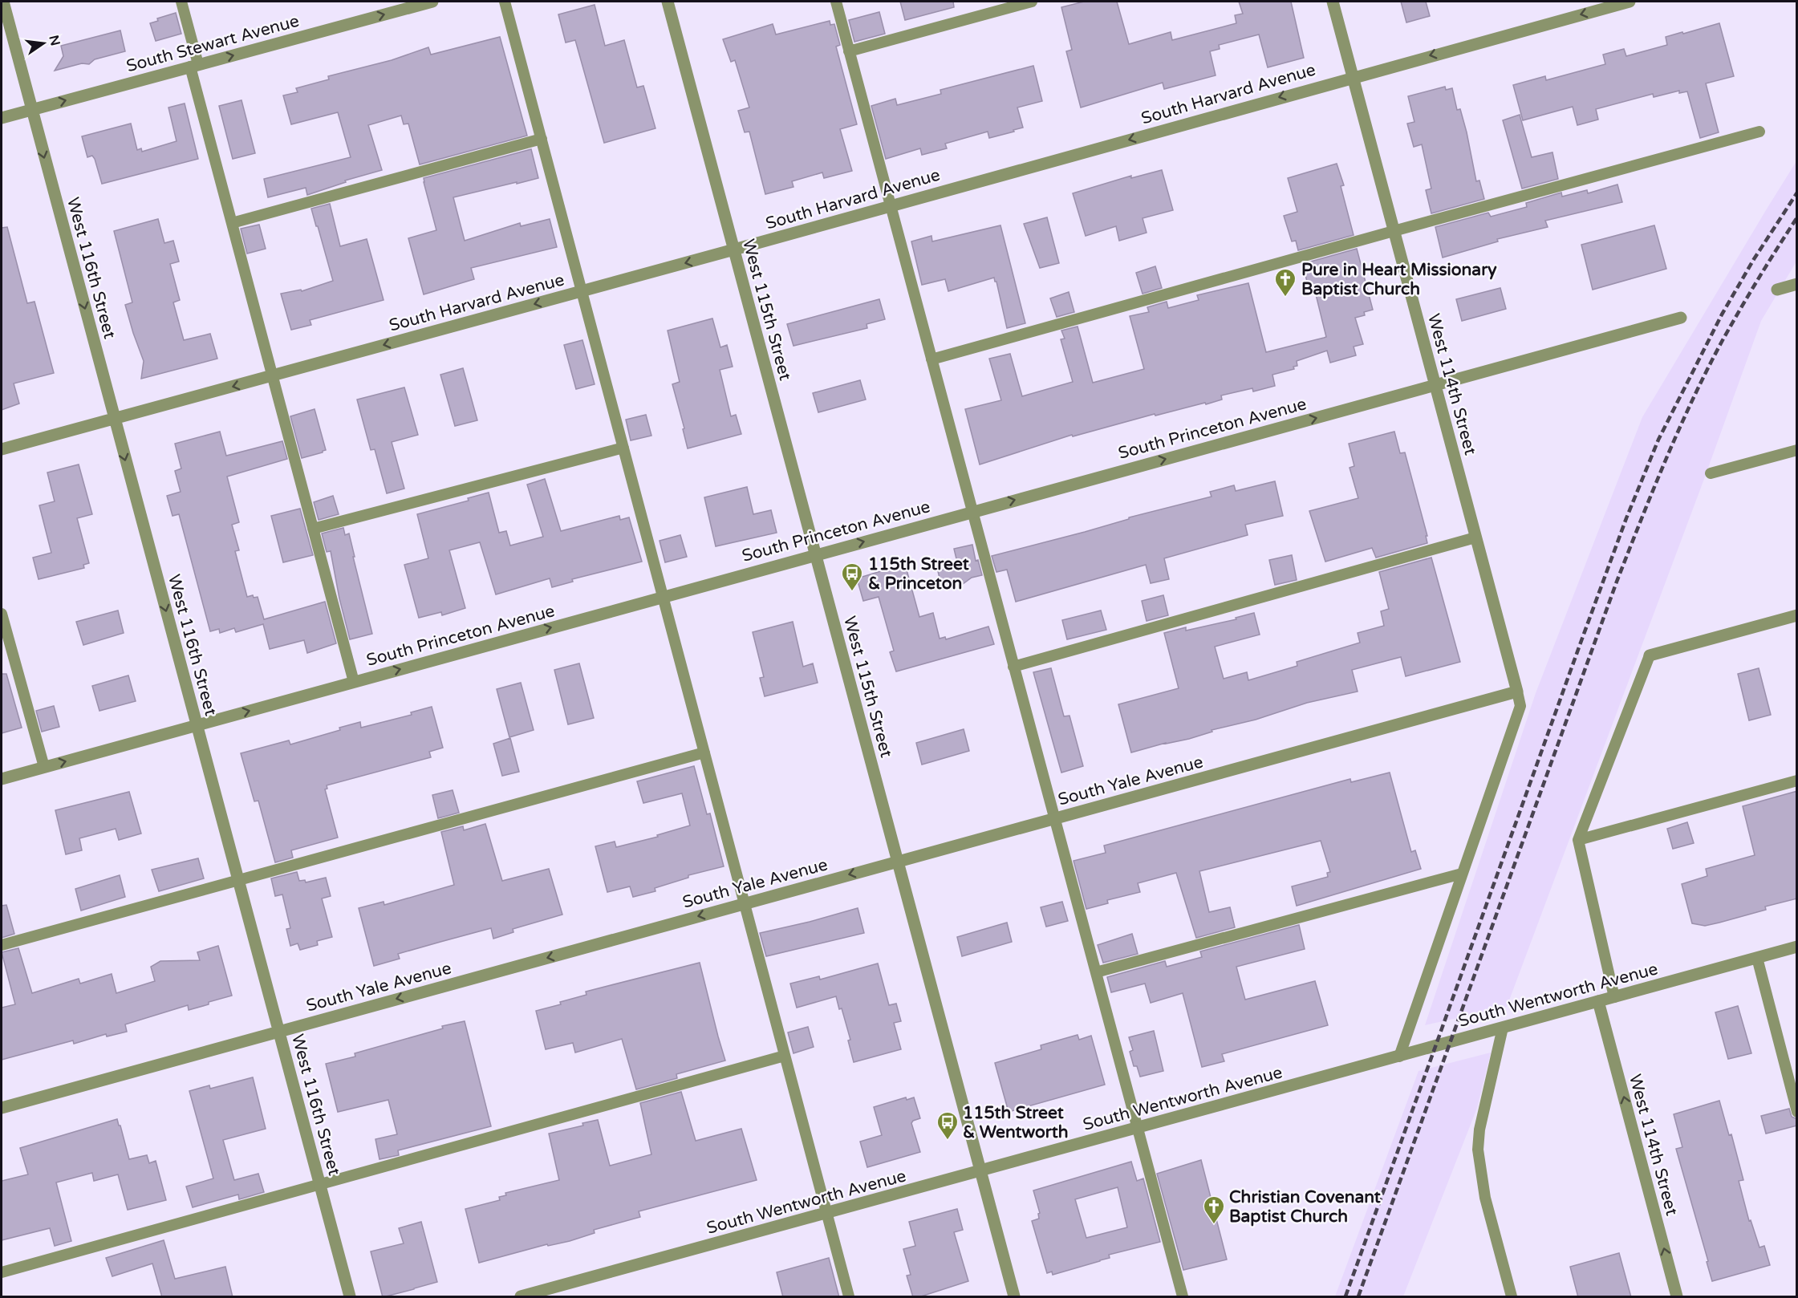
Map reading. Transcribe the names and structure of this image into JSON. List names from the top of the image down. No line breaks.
{"streets":{"street":["South Stewart Avenue","South Harvard Avenue","West 116th Street","West 115th Street","West 114th Street","South Princeton Avenue","South Yale Avenue","South Wentworth Avenue"]},"crossings":[["South Stewart Avenue","West 116th Street"],["South Harvard Avenue","West 116th Street"],["South Harvard Avenue","West 115th Street"],["South Harvard Avenue","West 114th Street"],["West 116th Street","South Princeton Avenue"],["West 116th Street","South Yale Avenue"],["West 115th Street","South Princeton Avenue"],["West 115th Street","South Yale Avenue"],["West 115th Street","South Wentworth Avenue"],["West 114th Street","South Princeton Avenue"],["West 114th Street","South Yale Avenue"],["West 114th Street","South Wentworth Avenue"]],"one_way":["South Stewart Avenue","South Harvard Avenue","West 116th Street","South Princeton Avenue","South Yale Avenue"],"places":{"church":["Pure in Heart Missionary Baptist Church","Christian Covenant Baptist Church"],"bus stop":["115th Street & Princeton","115th Street & Wentworth"]},"north":"right"}
